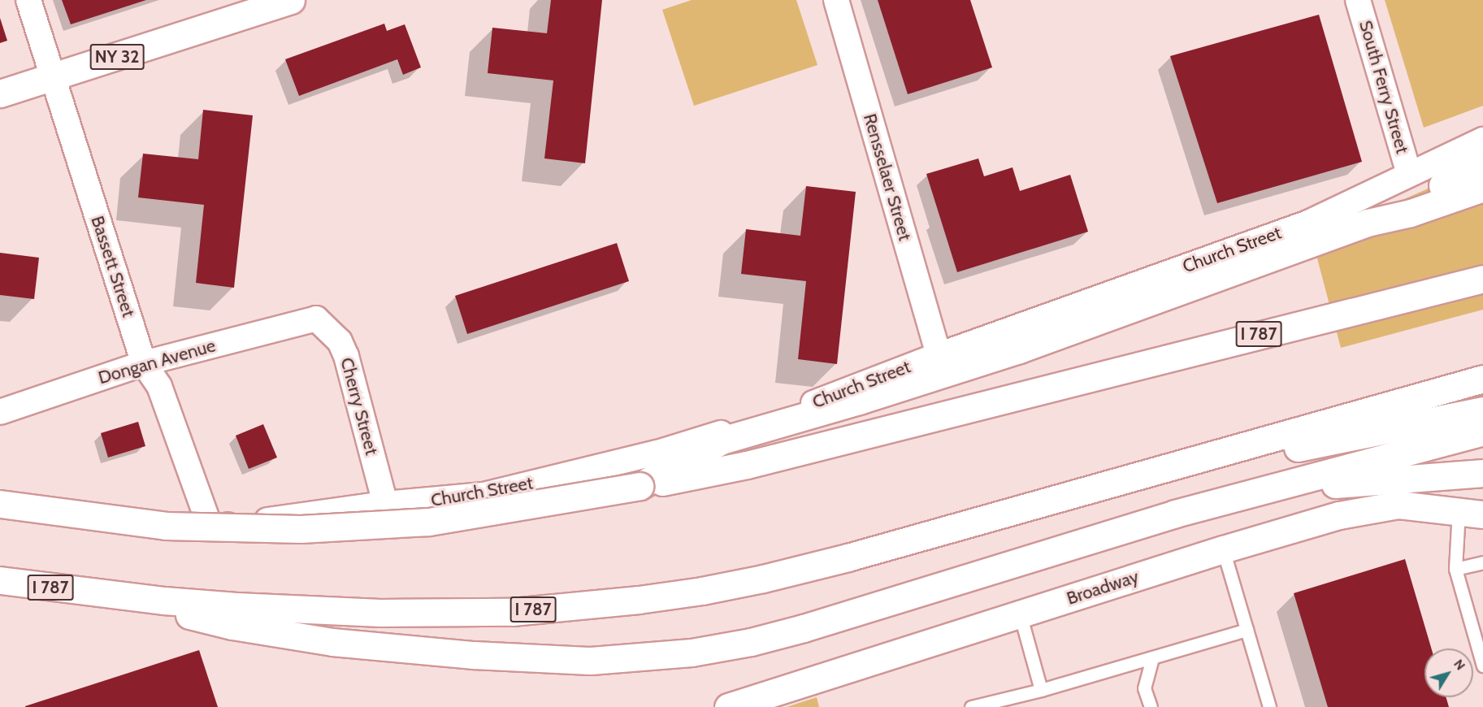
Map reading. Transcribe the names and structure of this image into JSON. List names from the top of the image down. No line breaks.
{"streets":{"main road":["NY 32","I 787","Broadway"],"street":["South Ferry Street","Rensselaer Street","Church Street","Bassett Street","Dongan Avenue","Cherry Street"]},"crossings":[["NY 32","Bassett Street"],["South Ferry Street","Church Street"],["Rensselaer Street","Church Street"],["Church Street","Bassett Street"],["Church Street","Cherry Street"],["Bassett Street","Dongan Avenue"],["Dongan Avenue","Cherry Street"]],"north":"top right"}
